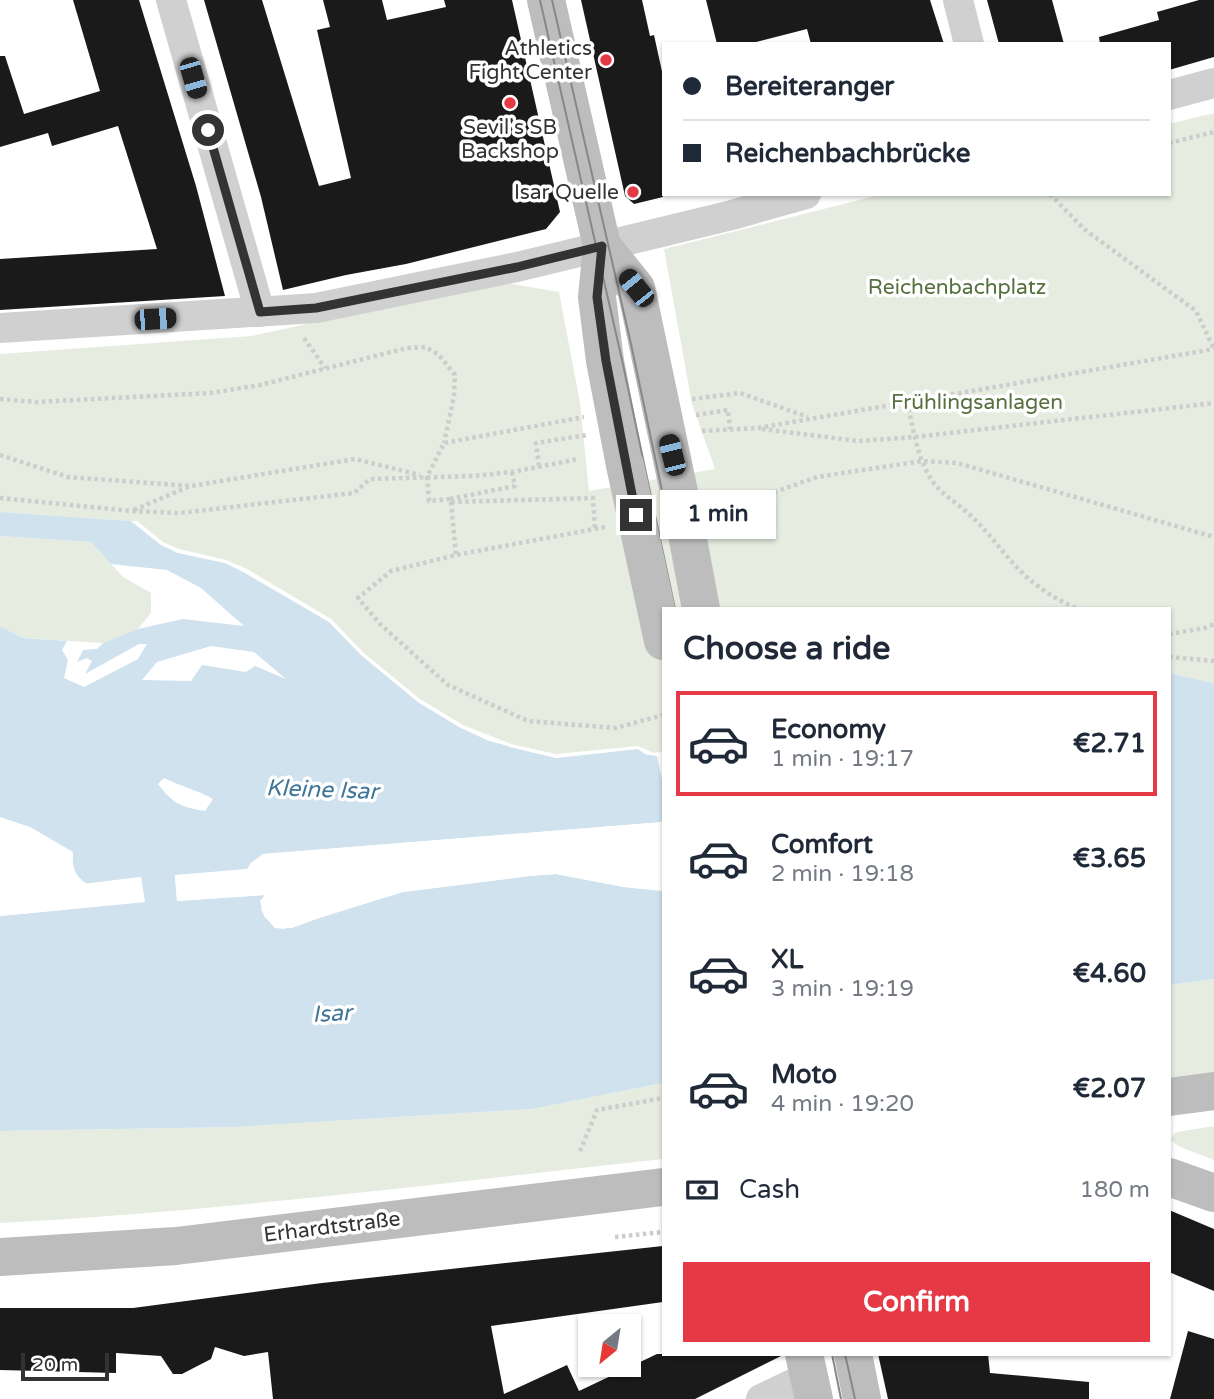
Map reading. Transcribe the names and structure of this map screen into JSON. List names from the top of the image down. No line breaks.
{"streets":{"main road":["Erhardtstraße"]},"water":["Kleine Isar","Isar"],"parks":["Reichenbachplatz","Frühlingsanlagen"],"places":["Athletics Fight Center","Sevil's SB Backshop","Isar Quelle"],"scale_bar":"20 m","north":"bottom left","page":{"banner":["Bereiteranger","Reichenbachbrücke"],"bubble":"1 min","heading":"Choose a ride","list":[{"name":"Economy","note":"1 min · 19:17","value":"€2.71"},{"name":"Comfort","note":"2 min · 19:18","value":"€3.65"},{"name":"XL","note":"3 min · 19:19","value":"€4.60"},{"name":"Moto","note":"4 min · 19:20","value":"€2.07"}],"pay":["Cash","180 m"],"buttons":"Confirm","scale":"20 m"}}
